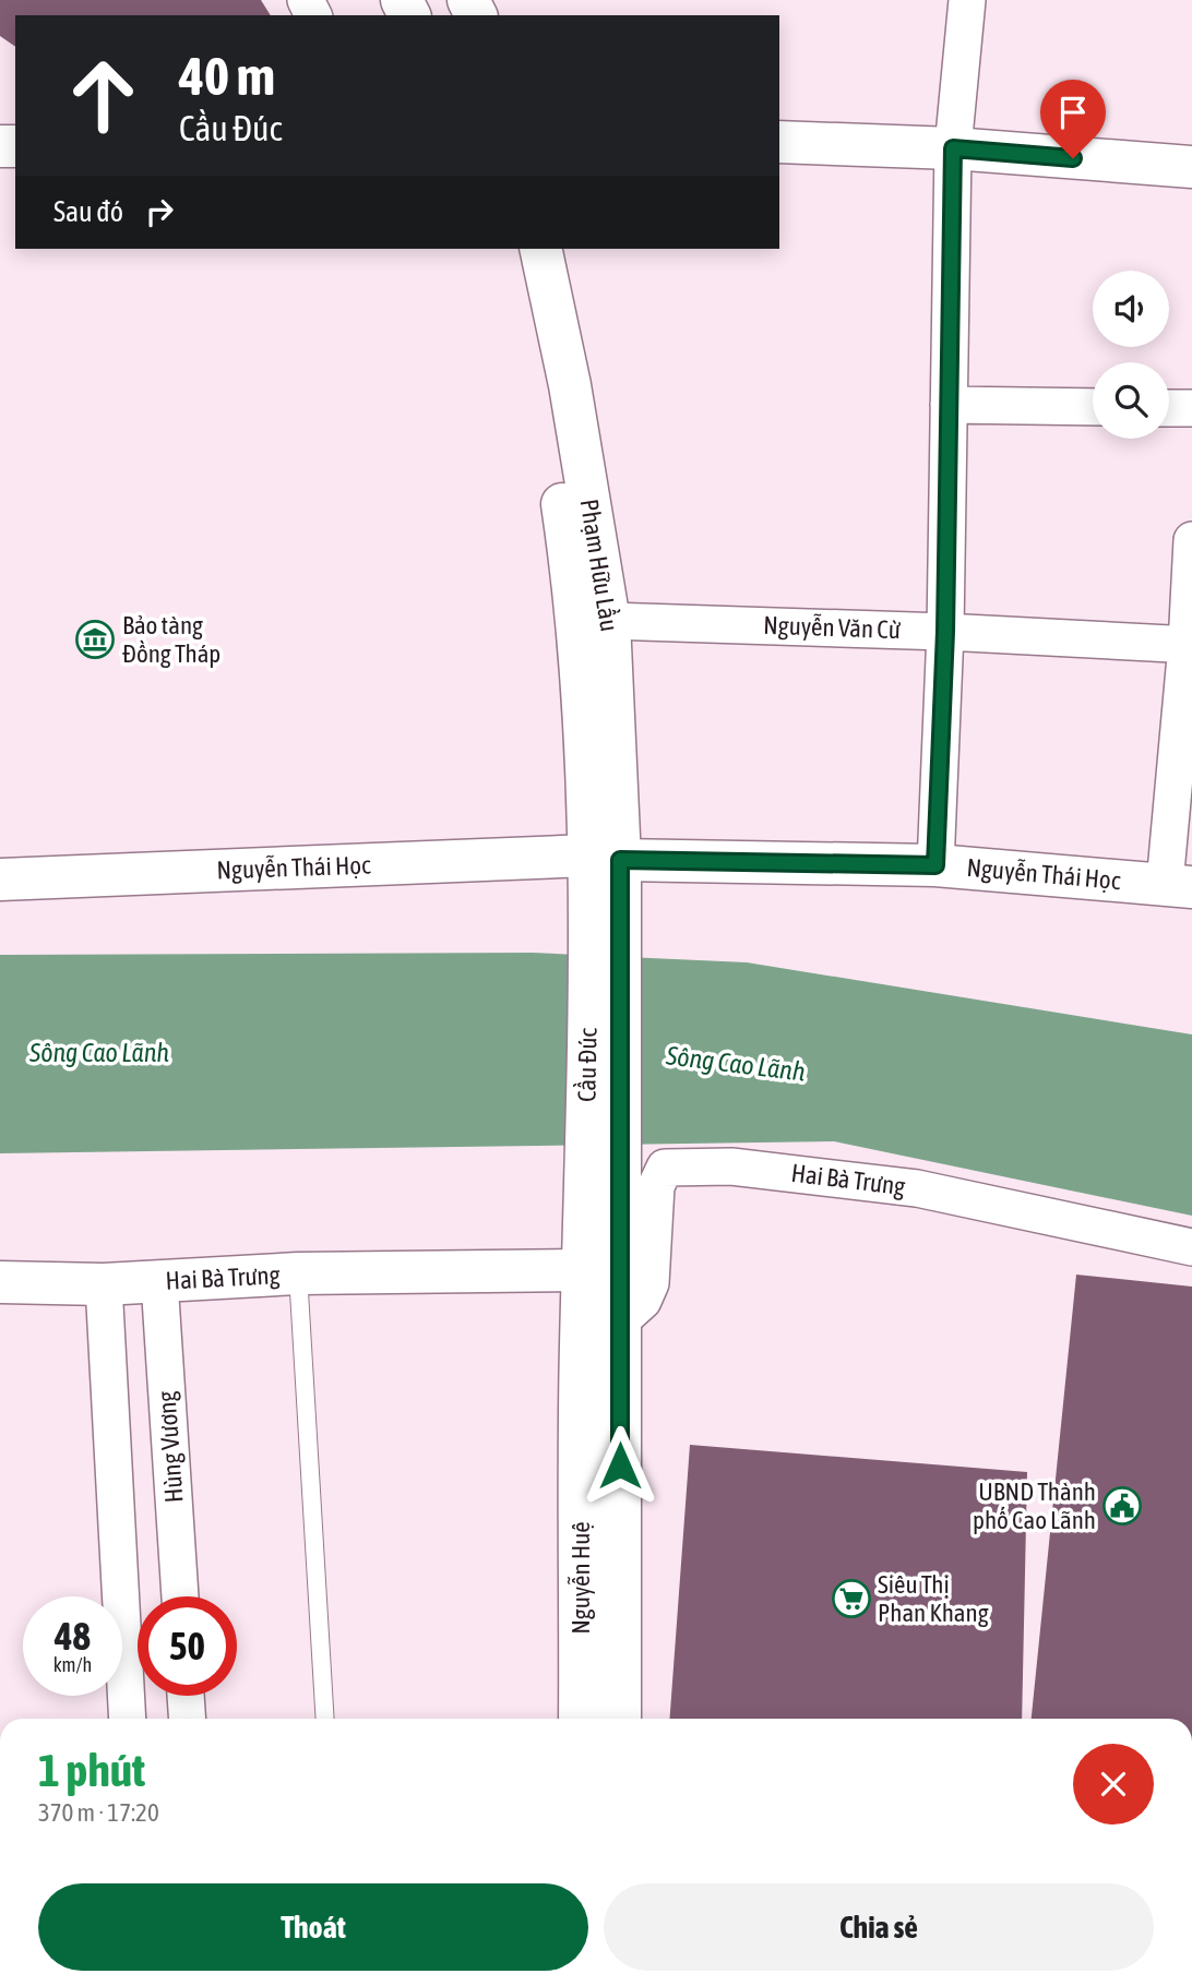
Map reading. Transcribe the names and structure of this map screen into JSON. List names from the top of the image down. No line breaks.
{"streets":{"main road":["Phạm Hữu Lầu","Nguyễn Thái Học","Cầu Đúc","Hai Bà Trưng","Nguyễn Huệ"],"street":["Nguyễn Văn Cừ","Hùng Vương"]},"crossings":[["Phạm Hữu Lầu","Nguyễn Văn Cừ"],["Phạm Hữu Lầu","Nguyễn Thái Học"],["Phạm Hữu Lầu","Cầu Đúc"],["Nguyễn Thái Học","Cầu Đúc"],["Cầu Đúc","Hai Bà Trưng"],["Cầu Đúc","Nguyễn Huệ"],["Hai Bà Trưng","Hùng Vương"],["Hai Bà Trưng","Nguyễn Huệ"]],"water":["Sông Cao Lãnh"],"places":{"museum":["Bảo tàng Đồng Tháp"],"public building":["UBND Thành phố Cao Lãnh"],"supermarket":["Siêu Thị Phan Khang"]},"page":{"turn":["40 m","Cầu Đúc"],"then":"Sau đó","speed":"48 km/h","limit":"50","heading":["1 phút","370 m · 17:20"],"buttons":["Thoát","Chia sẻ"]}}
